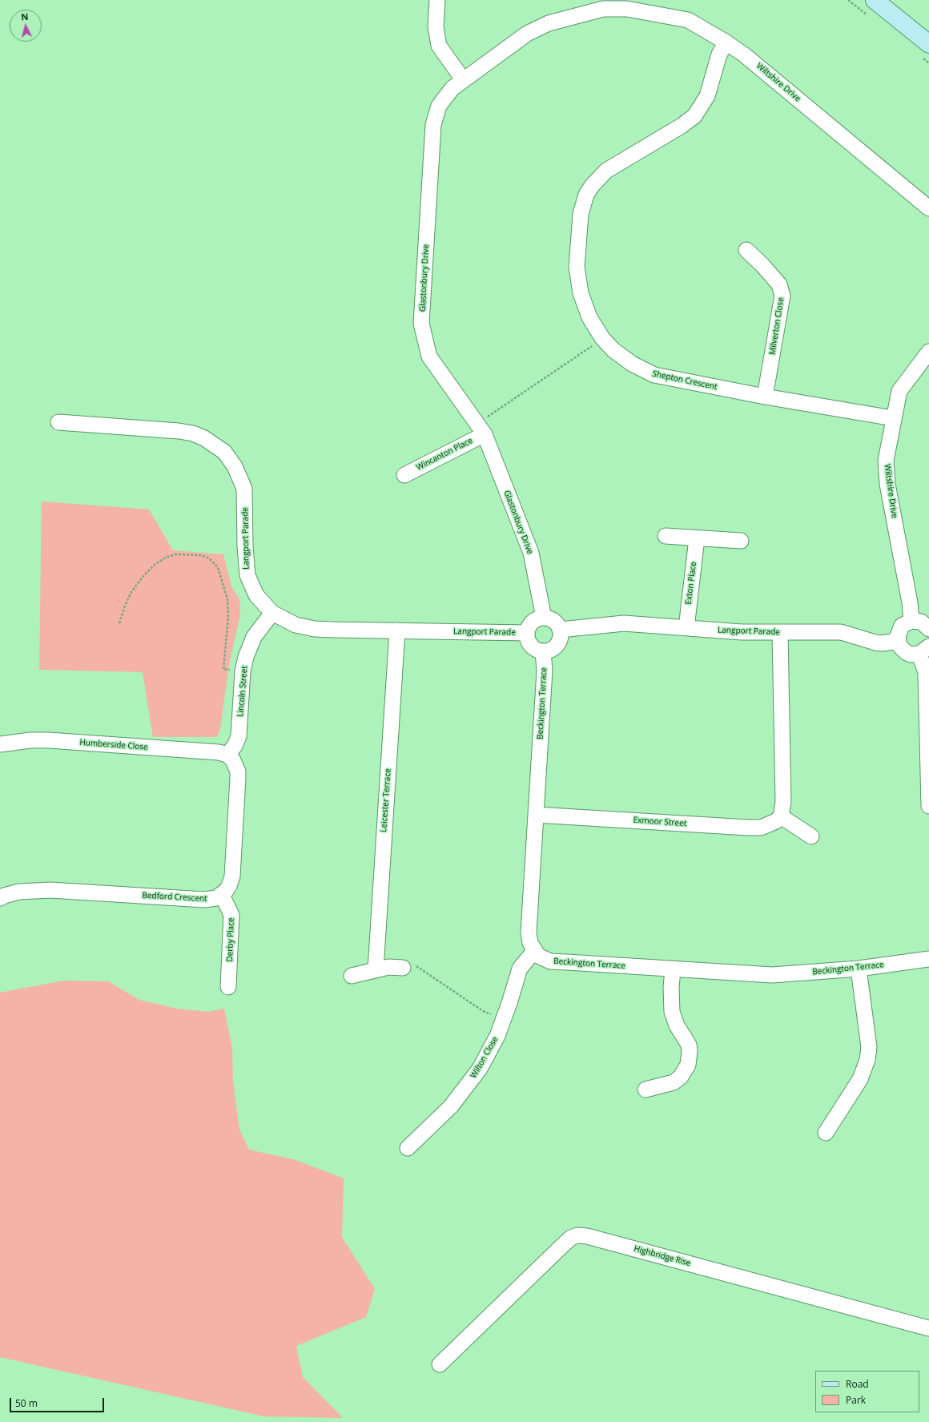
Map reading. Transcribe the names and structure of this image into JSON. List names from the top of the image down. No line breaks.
{"streets":{"street":["Wiltshire Drive","Glastonbury Drive","Milverton Close","Shepton Crescent","Wincanton Place","Langport Parade","Exton Place","Lincoln Street","Beckington Terrace","Humberside Close","Leicester Terrace","Exmoor Street","Bedford Crescent","Derby Place","Wilton Close","Highbridge Rise"]},"crossings":[["Wiltshire Drive","Glastonbury Drive"],["Wiltshire Drive","Shepton Crescent"],["Glastonbury Drive","Wincanton Place"],["Glastonbury Drive","Langport Parade"],["Glastonbury Drive","Beckington Terrace"],["Milverton Close","Shepton Crescent"],["Langport Parade","Exton Place"],["Langport Parade","Lincoln Street"],["Langport Parade","Beckington Terrace"],["Langport Parade","Leicester Terrace"],["Lincoln Street","Humberside Close"],["Beckington Terrace","Exmoor Street"],["Beckington Terrace","Wilton Close"],["Bedford Crescent","Derby Place"]],"legend":["Road","Park"],"scale_bar":"50 m","north":"top"}
